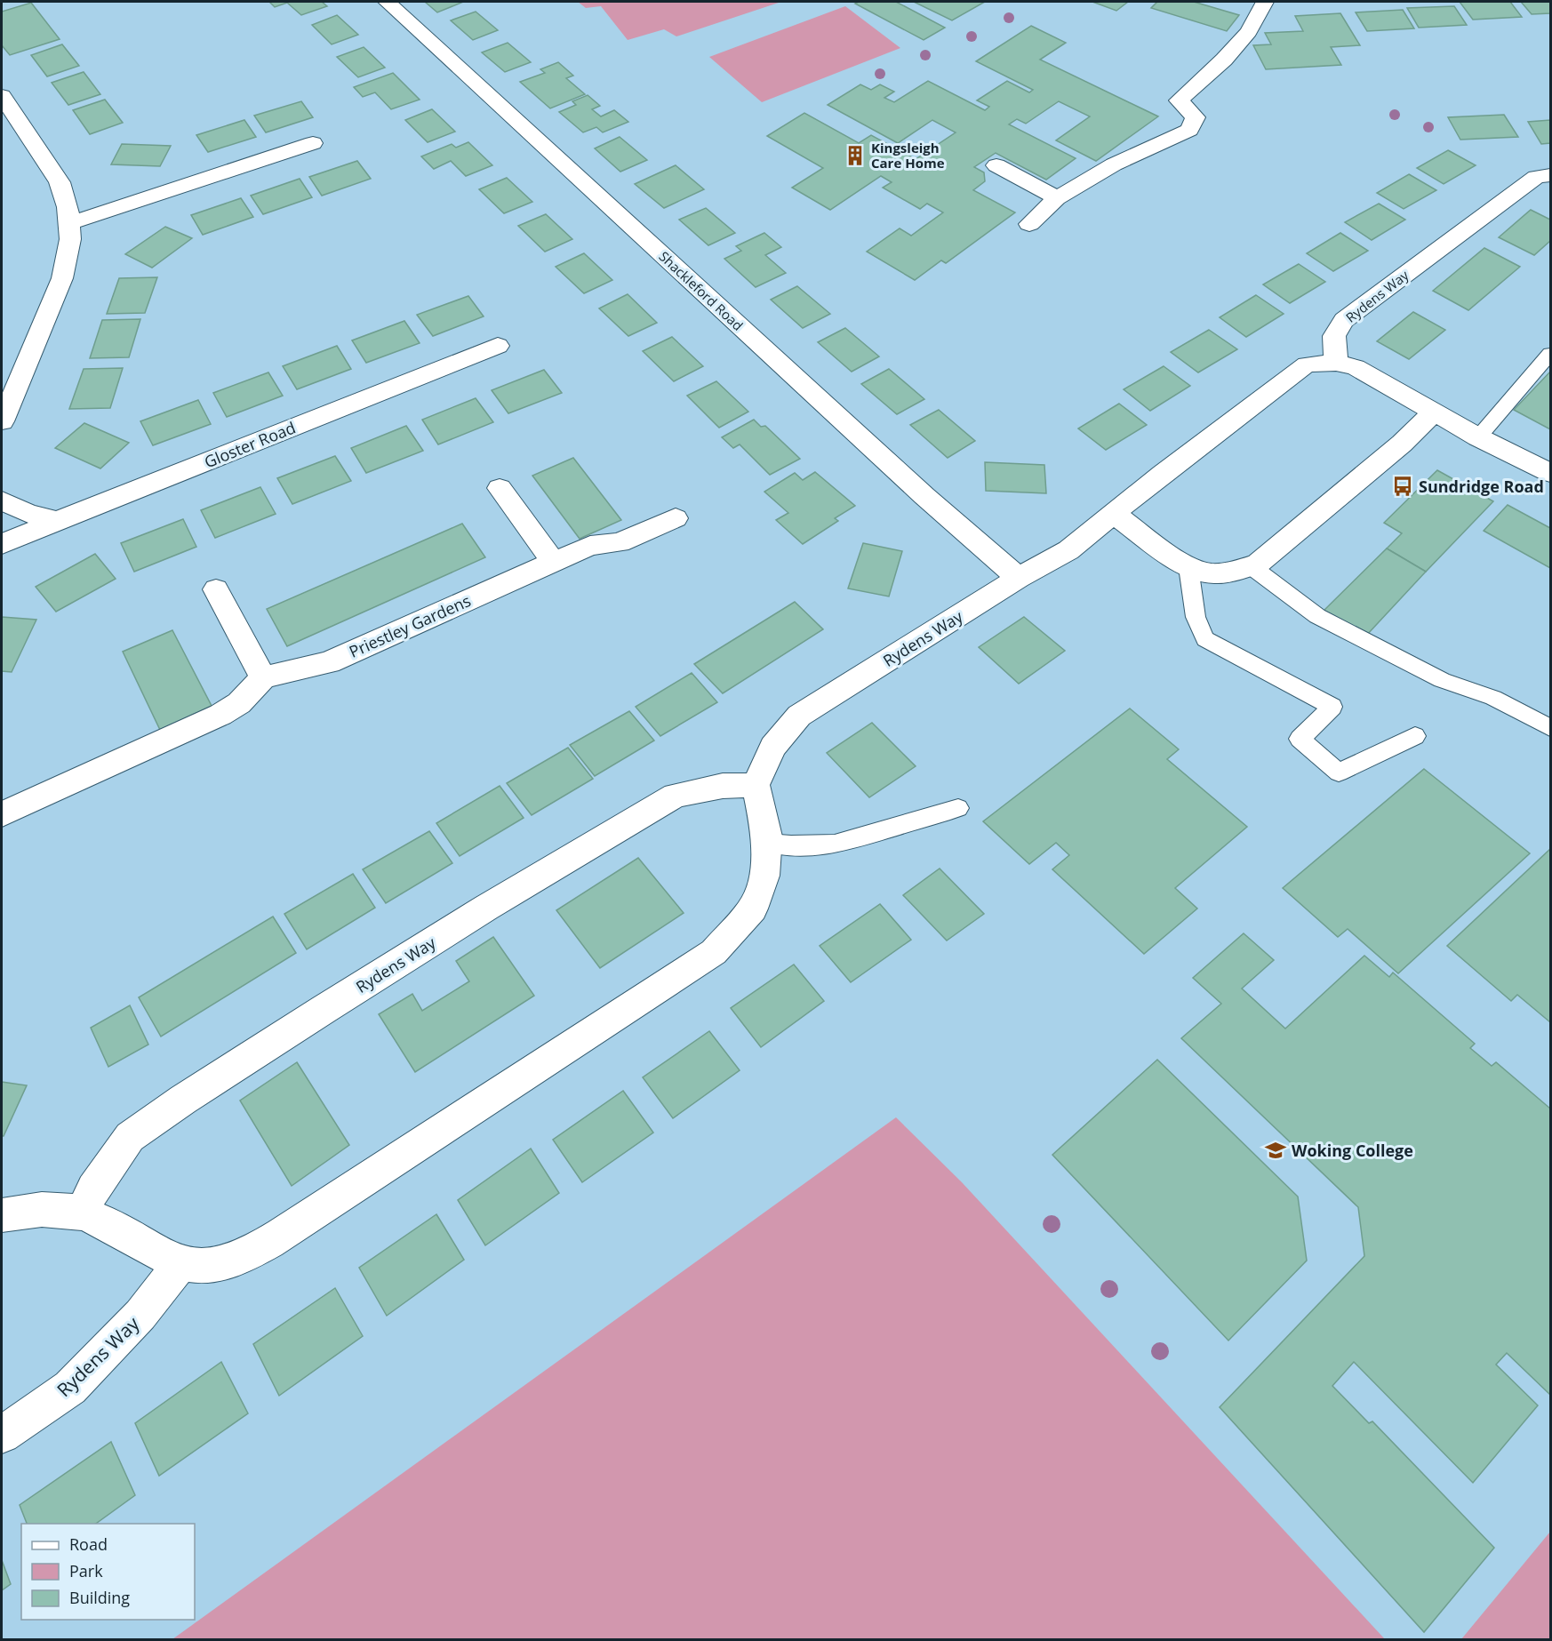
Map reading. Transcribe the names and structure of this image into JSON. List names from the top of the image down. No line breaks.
{"streets":{"street":["Shackleford Road","Rydens Way","Gloster Road","Priestley Gardens"]},"crossings":[["Shackleford Road","Rydens Way"]],"places":{"building":["Kingsleigh Care Home"],"bus stop":["Sundridge Road"],"school or university":["Woking College"]},"legend":["Road","Park","Building"]}
